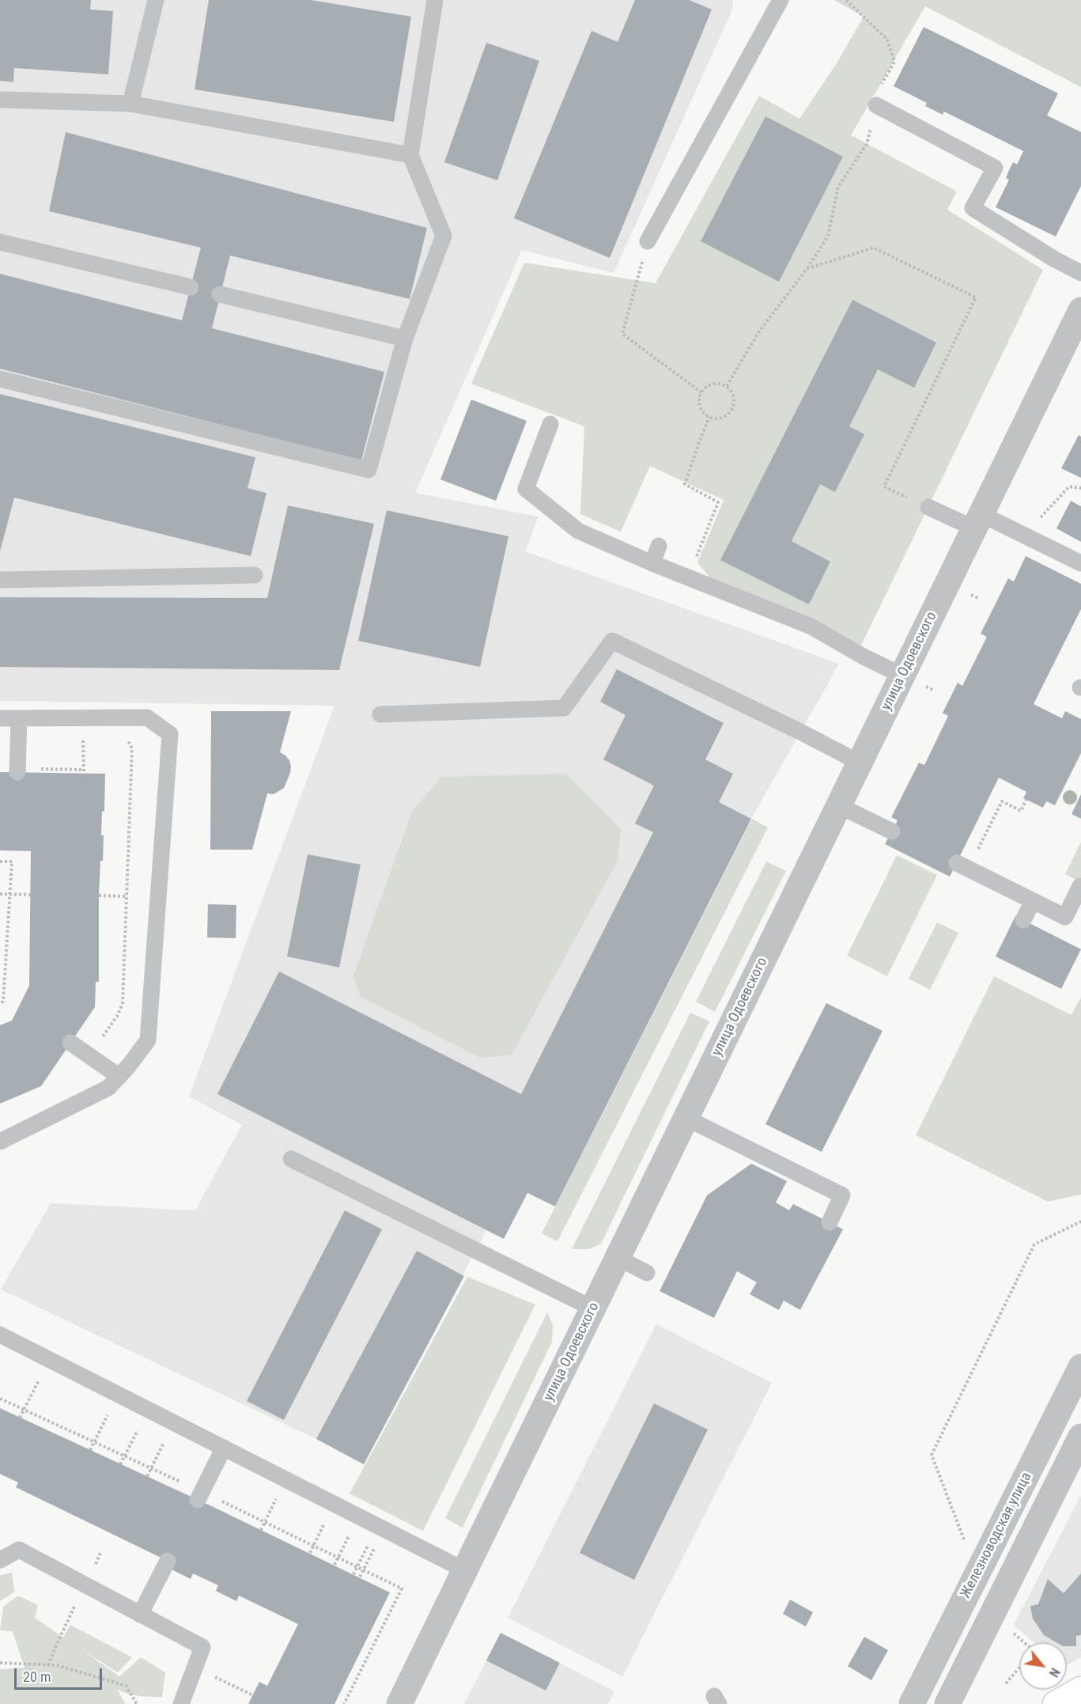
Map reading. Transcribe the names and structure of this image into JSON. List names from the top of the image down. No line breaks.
{"streets":{"street":["улица Одоевского","Железноводская улица"]},"scale_bar":"20 m","north":"bottom right"}
